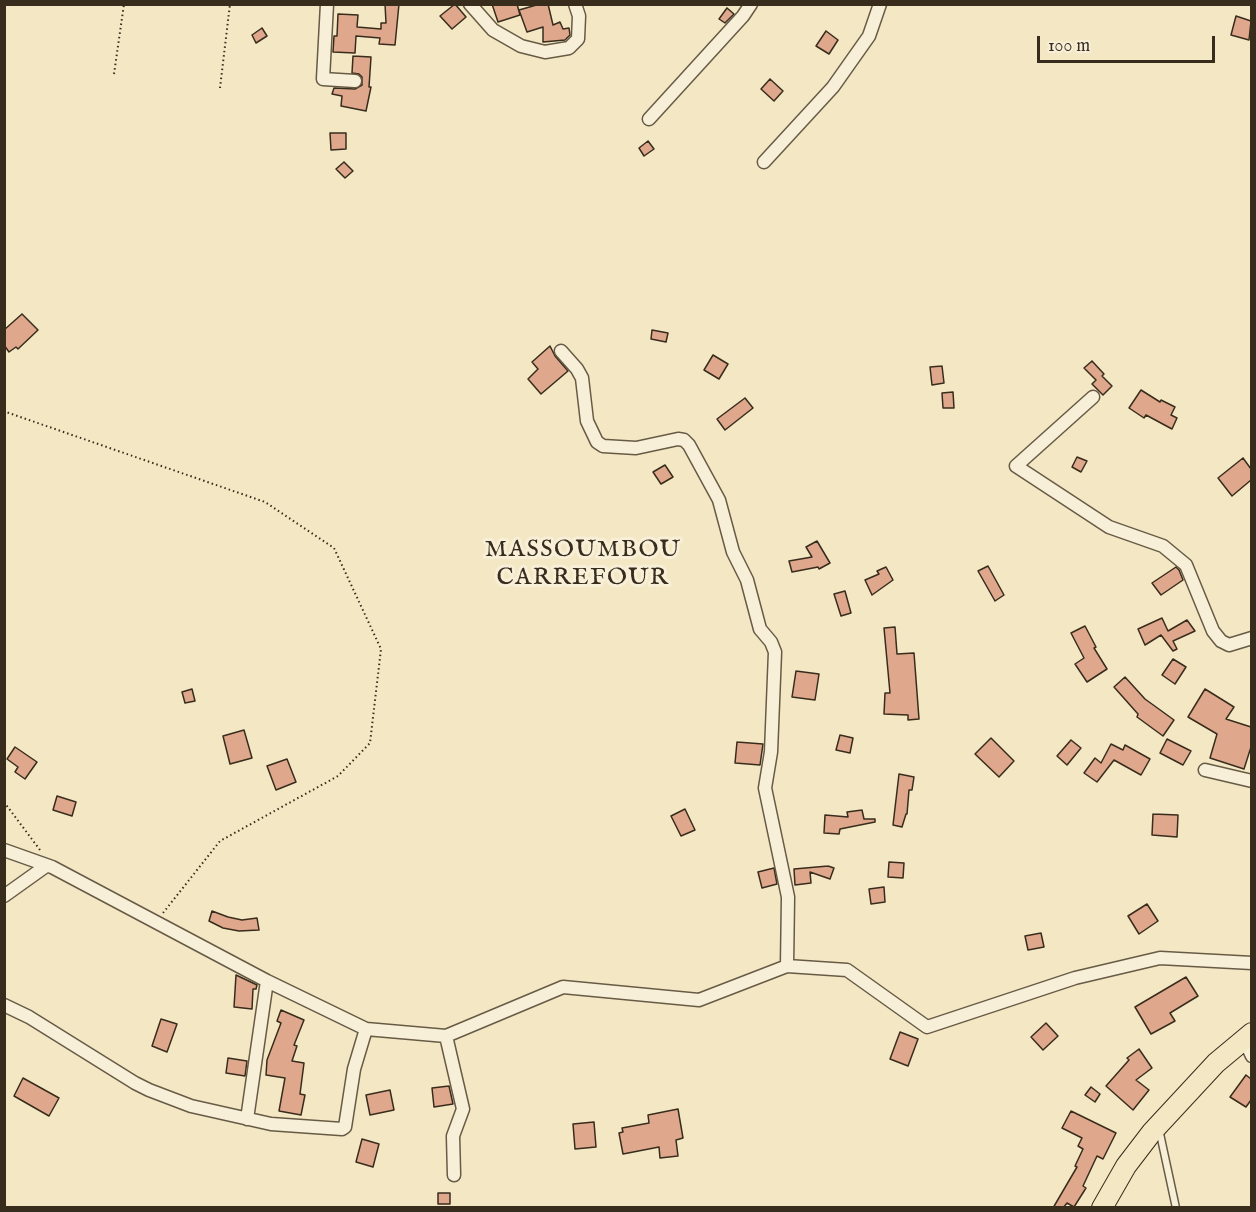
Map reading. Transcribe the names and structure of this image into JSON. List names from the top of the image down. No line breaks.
{"districts":["MASSOUMBOU CARREFOUR"],"scale_bar":"100 m"}
